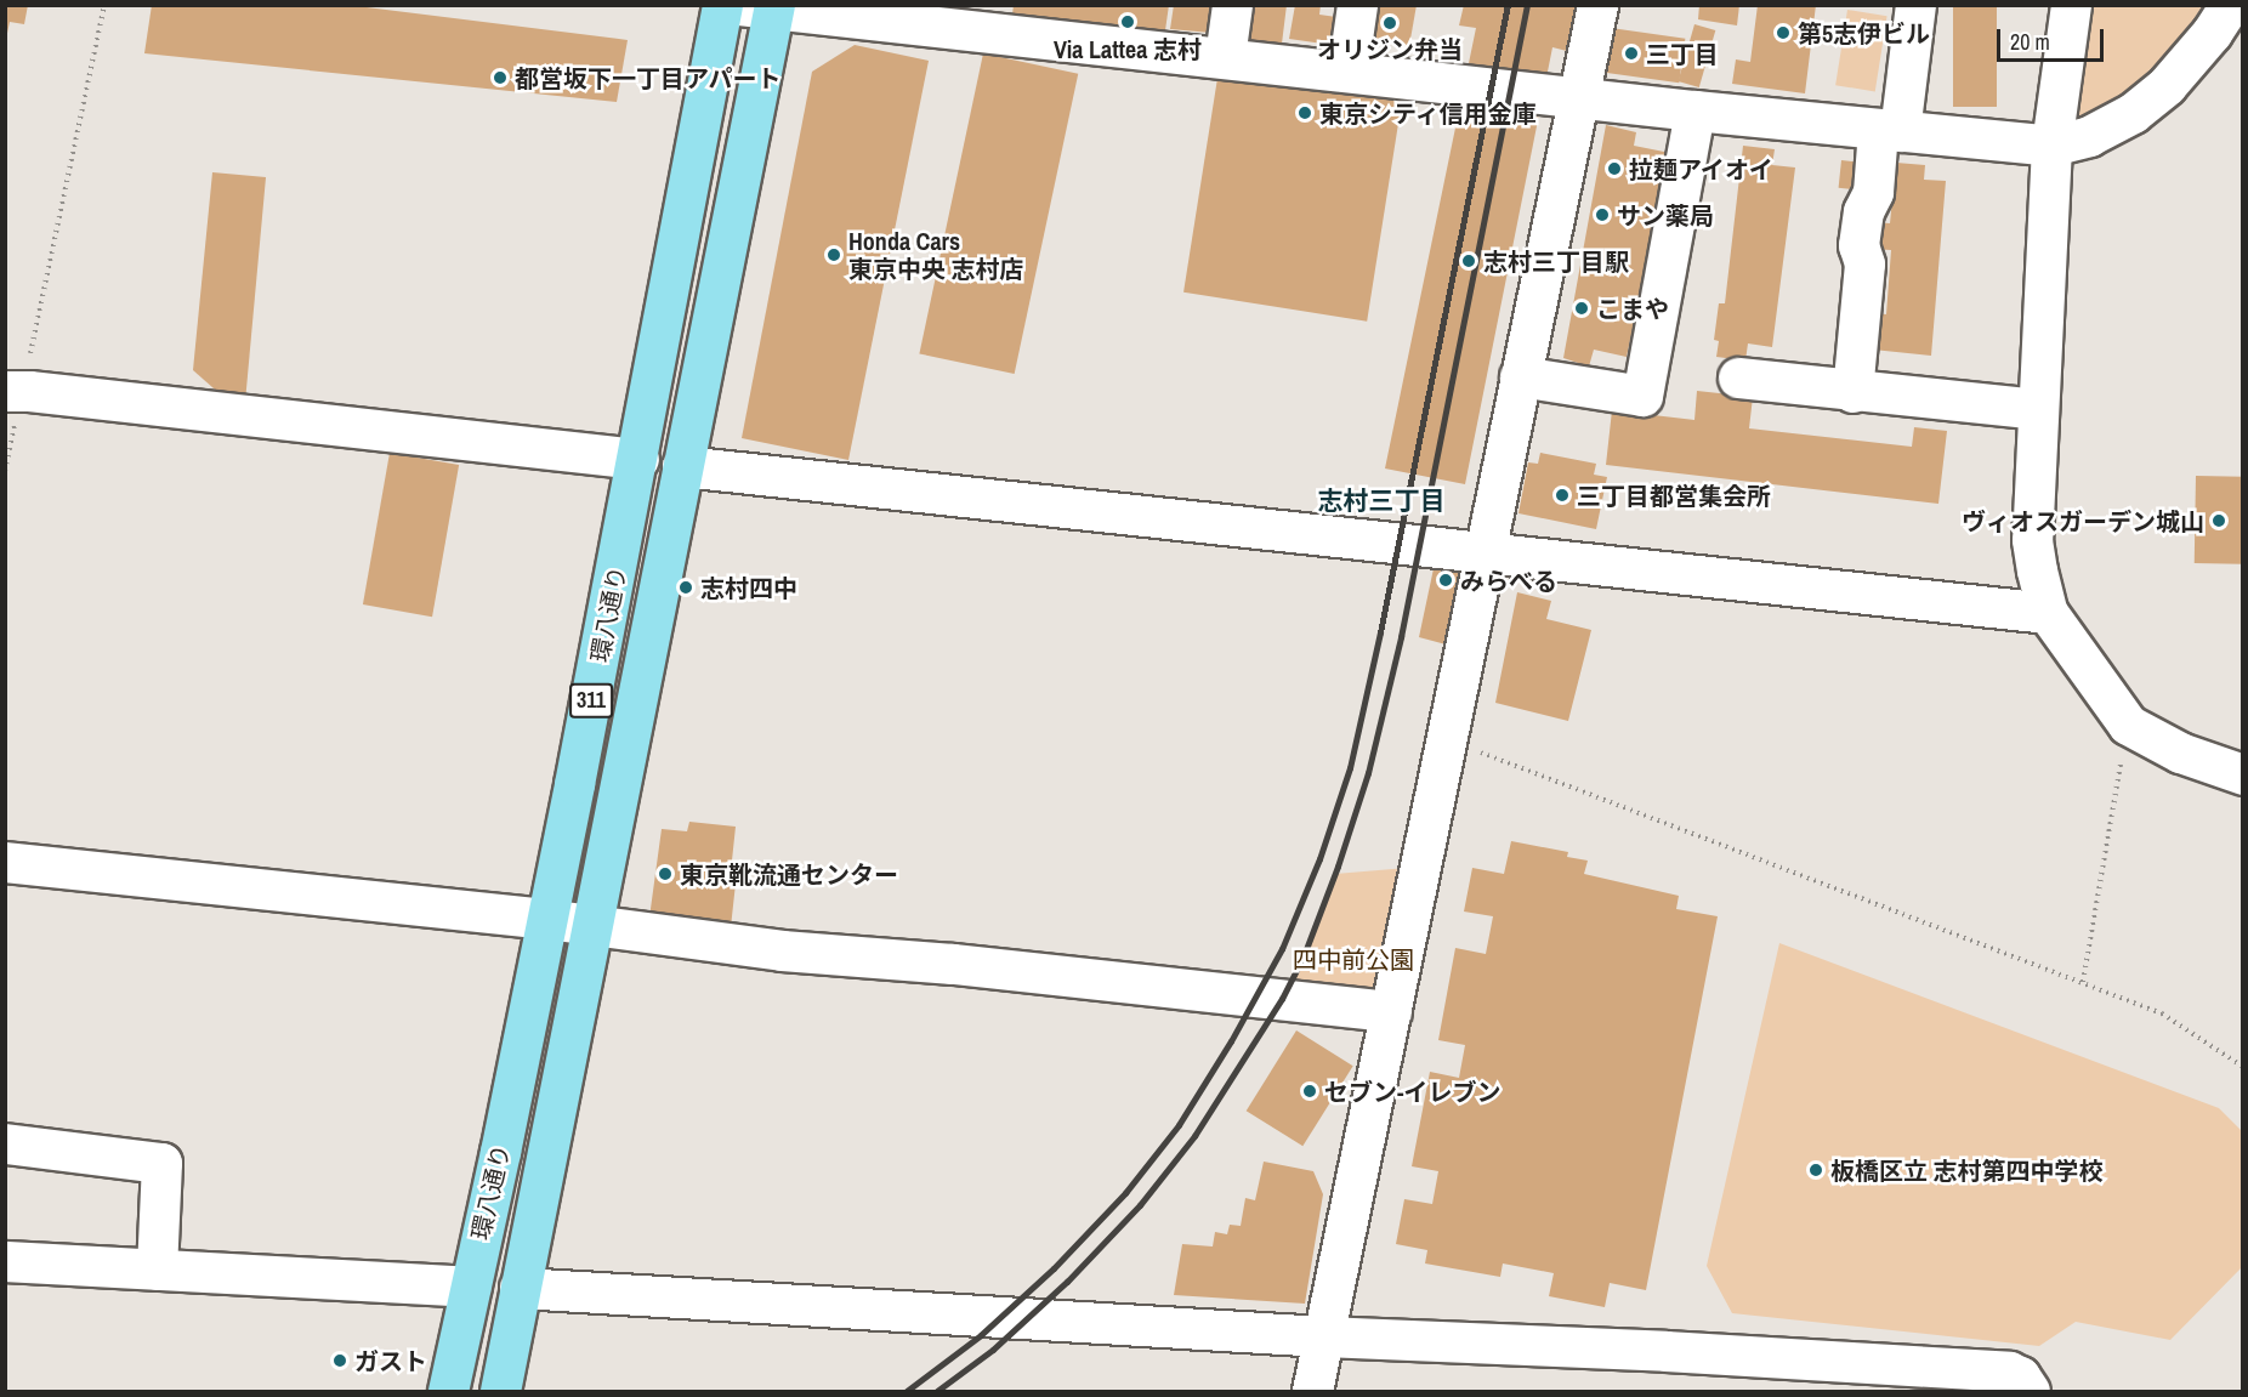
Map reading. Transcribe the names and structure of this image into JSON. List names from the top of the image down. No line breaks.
{"streets":{"main road":["環八通り","311"]},"districts":["志村三丁目"],"parks":["四中前公園"],"places":["Via Lattea 志村","オリジン弁当","第5志伊ビル","三丁目","都営坂下一丁目アパート","東京シティ信用金庫","拉麺アイオイ","サン薬局","Honda Cars 東京中央 志村店","志村三丁目駅","こまや","三丁目都営集会所","ヴィオスガーデン城山","みらべる","志村四中","東京靴流通センター","セブン-イレブン","板橋区立 志村第四中学校","ガスト"],"scale_bar":"20 m"}
